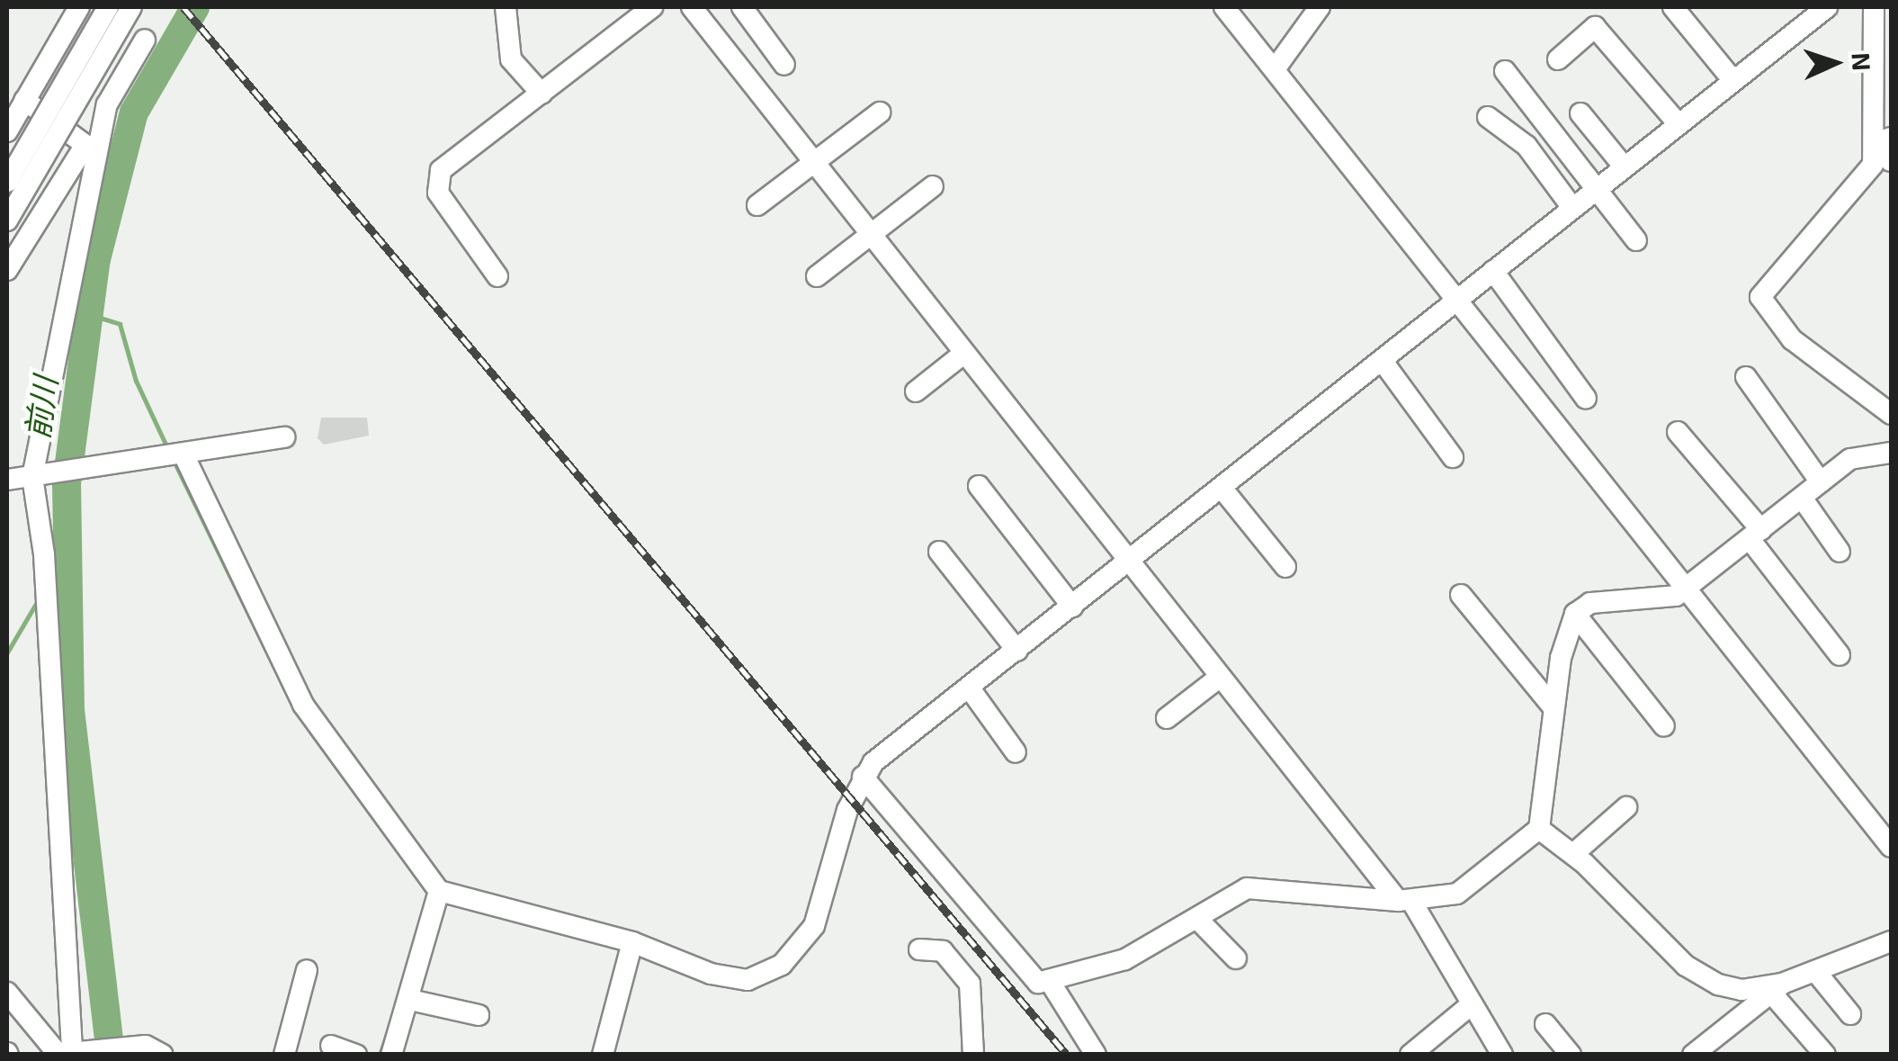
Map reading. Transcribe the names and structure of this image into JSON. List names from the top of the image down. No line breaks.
{"water":["前川"],"north":"right"}
